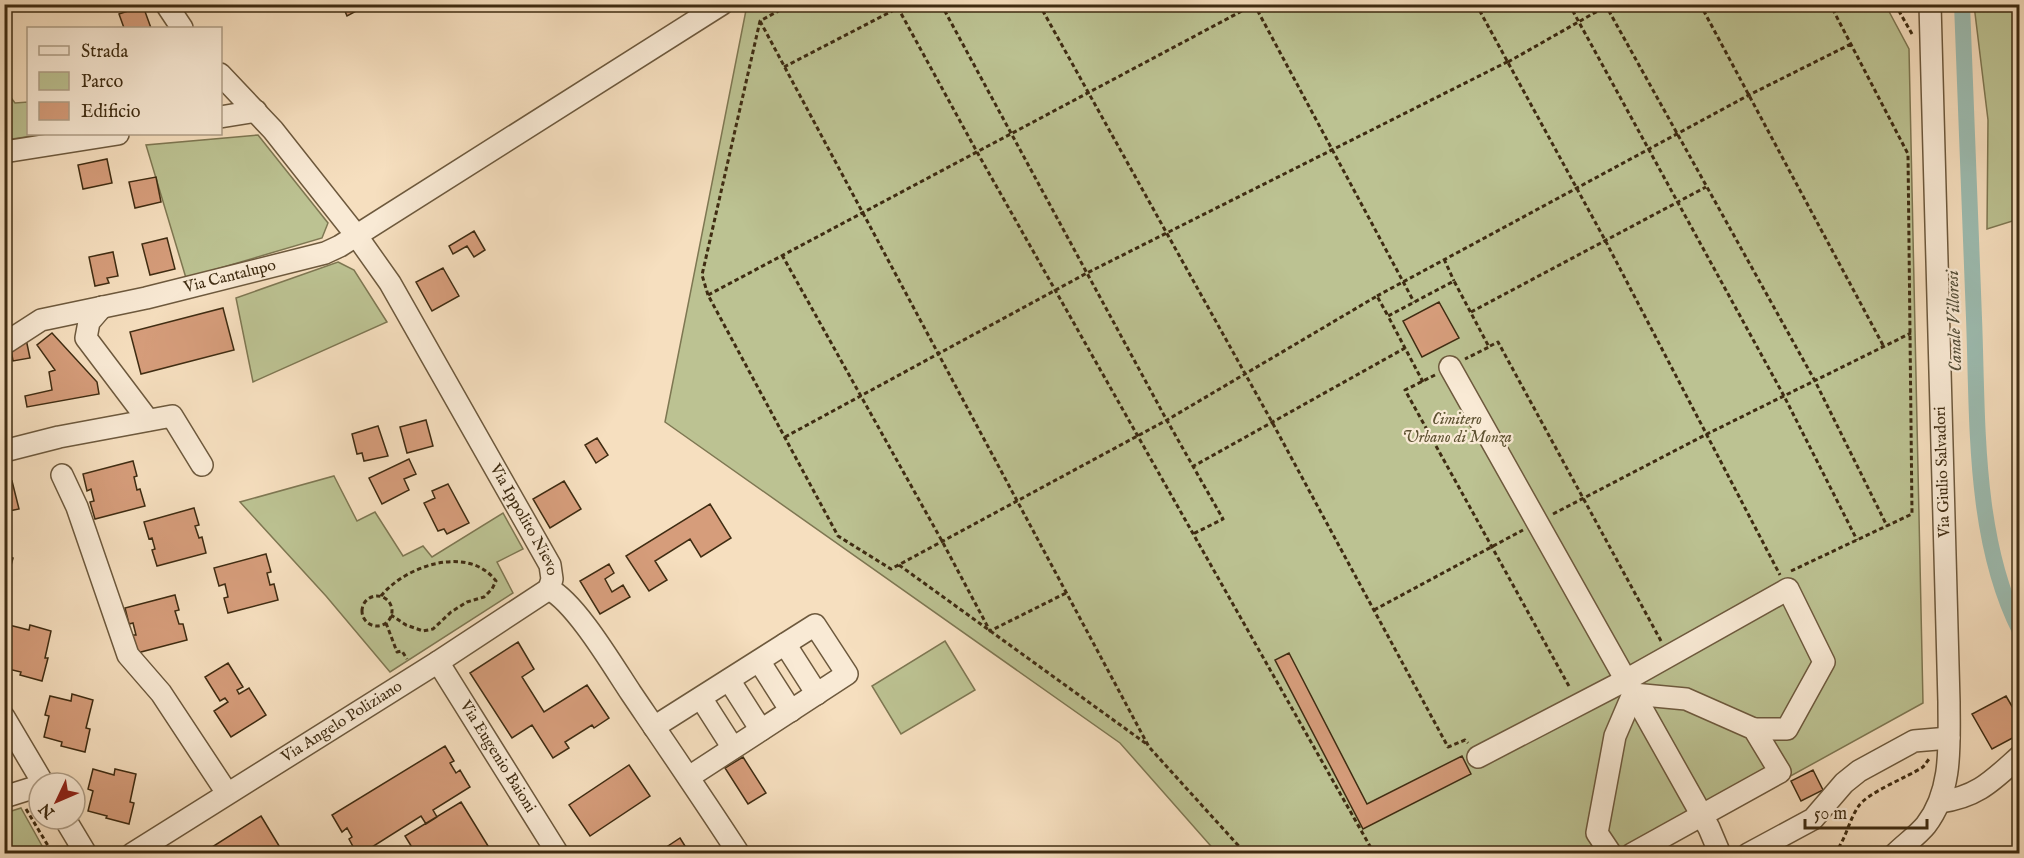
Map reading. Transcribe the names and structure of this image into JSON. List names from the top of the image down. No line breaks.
{"streets":{"street":["Via Cantalupo","Via Giulio Salvadori","Via Ippolito Nievo","Via Angelo Poliziano","Via Eugenio Baioni"]},"crossings":[["Via Cantalupo","Via Ippolito Nievo"],["Via Ippolito Nievo","Via Angelo Poliziano"],["Via Angelo Poliziano","Via Eugenio Baioni"]],"water":["Canale Villoresi"],"parks":["Cimitero Urbano di Monza"],"legend":["Strada","Parco","Edificio"],"scale_bar":"50 m","north":"bottom left"}
